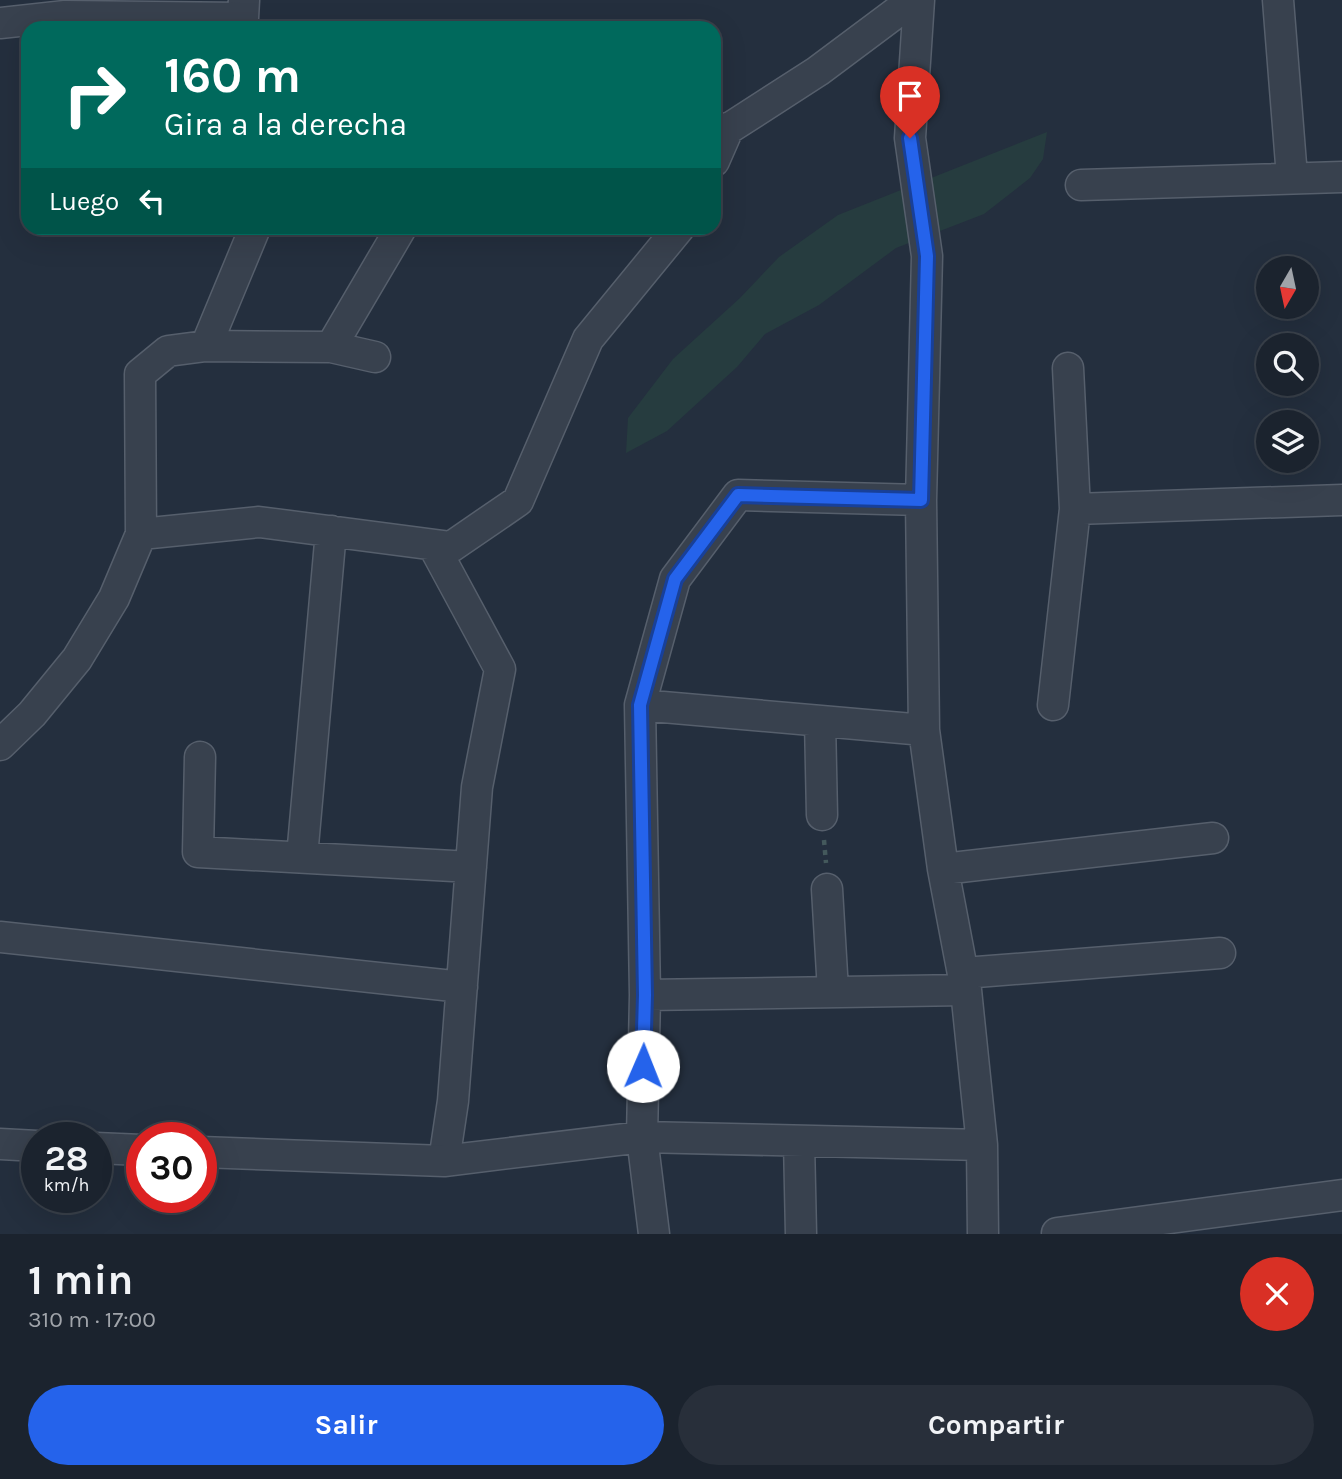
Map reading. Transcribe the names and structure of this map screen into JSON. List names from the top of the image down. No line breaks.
{"north":"bottom","page":{"turn":["160 m","Gira a la derecha"],"then":"Luego","speed":"28 km/h","limit":"30","heading":["1 min","310 m · 17:00"],"buttons":["Salir","Compartir"]}}
